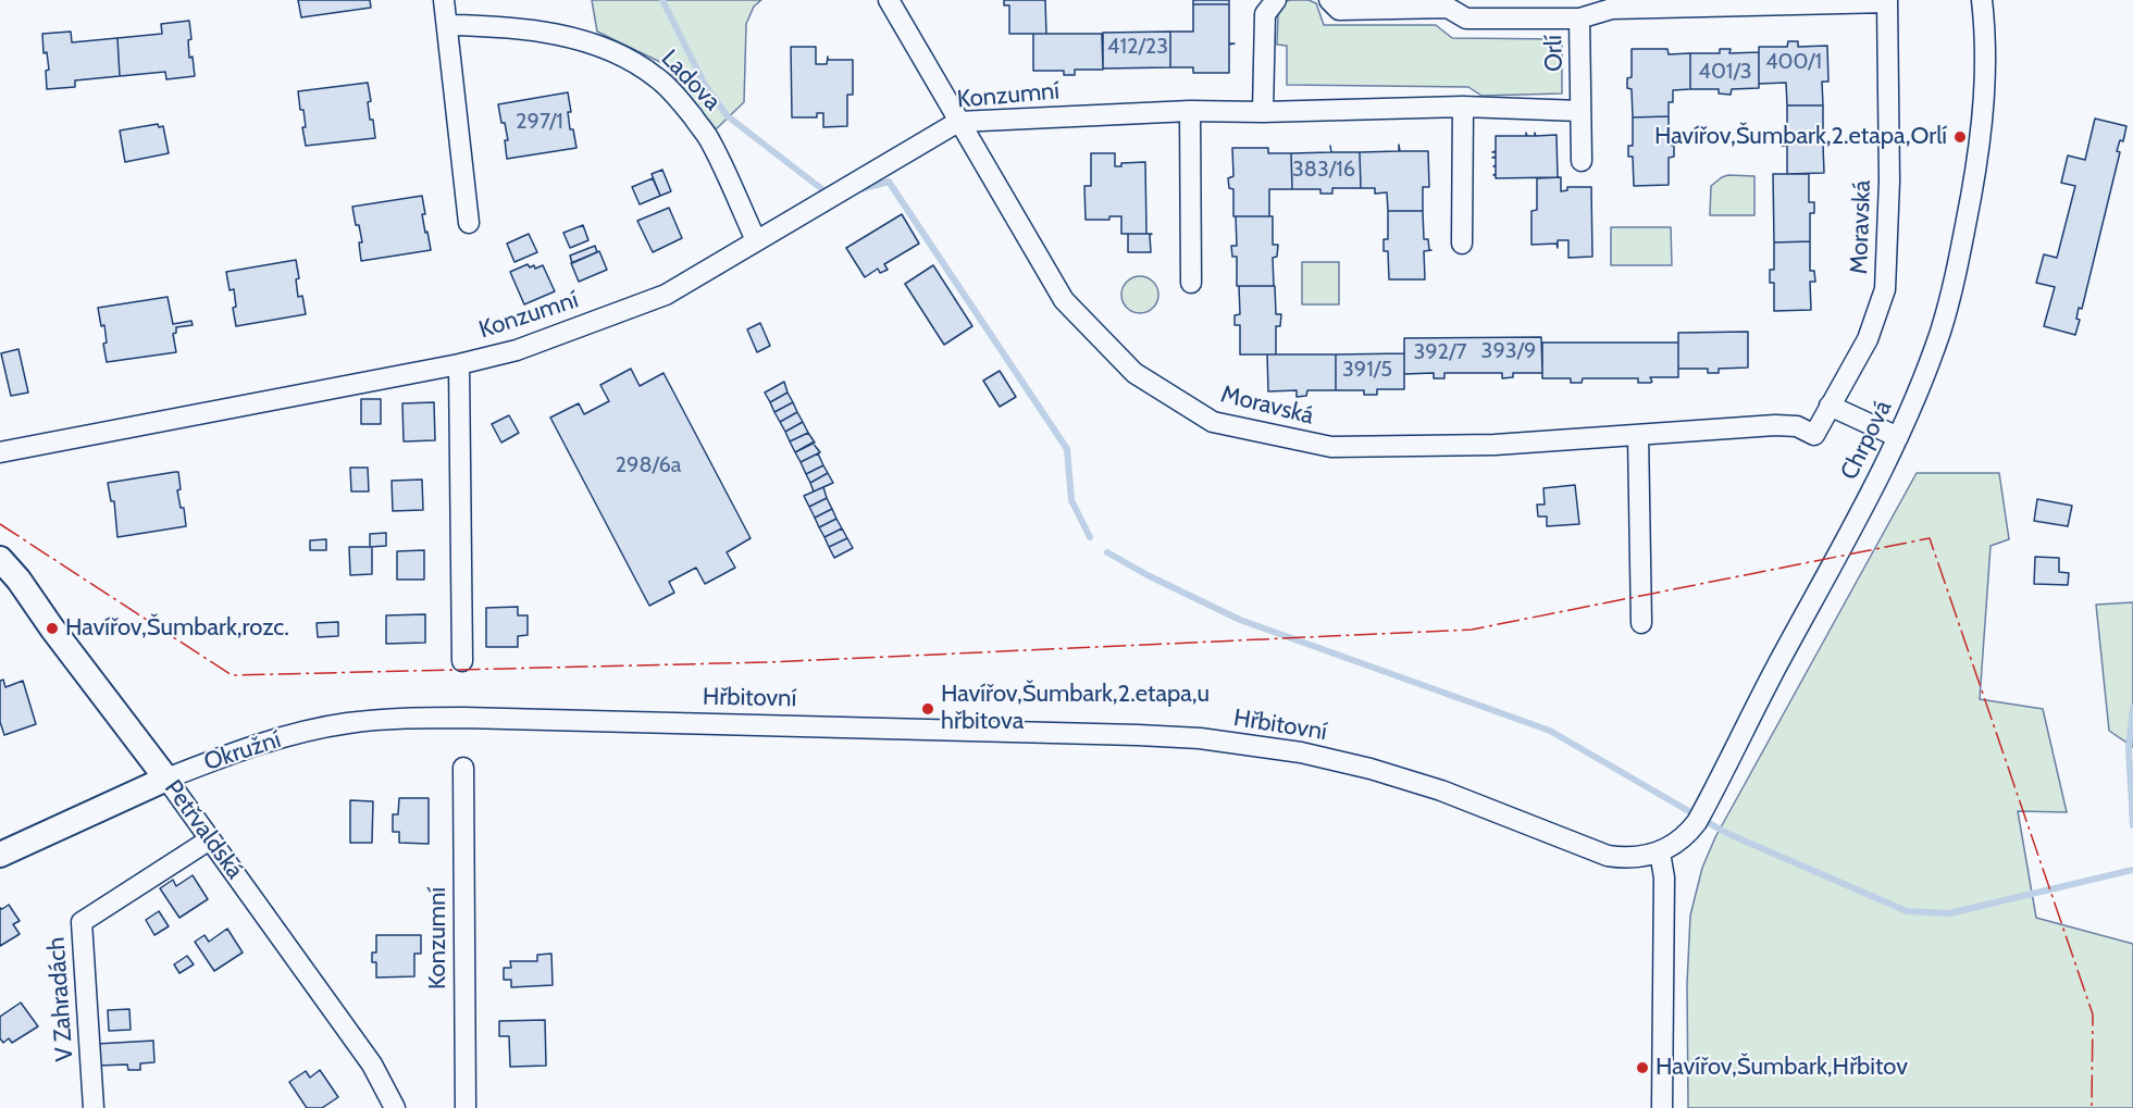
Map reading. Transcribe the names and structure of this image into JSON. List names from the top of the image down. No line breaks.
{"streets":{"street":["Orlí","Ladova","Konzumní","Moravská","Chrpová","Hřbitovní","Okružní","Petřvaldská","V Zahradách"]},"crossings":[["Orlí","Konzumní"],["Orlí","Moravská"],["Ladova","Konzumní"],["Konzumní","Moravská"],["Chrpová","Hřbitovní"],["Hřbitovní","Okružní"],["Okružní","Petřvaldská"],["Petřvaldská","V Zahradách"]],"places":["Havířov,Šumbark,2.etapa,Orlí","Havířov,Šumbark,rozc.","Havířov,Šumbark,2.etapa,u hřbitova","Havířov,Šumbark,Hřbitov"],"house_numbers":["412/23","400/1","401/3","297/1","383/16","393/9","392/7","391/5","298/6a"]}
